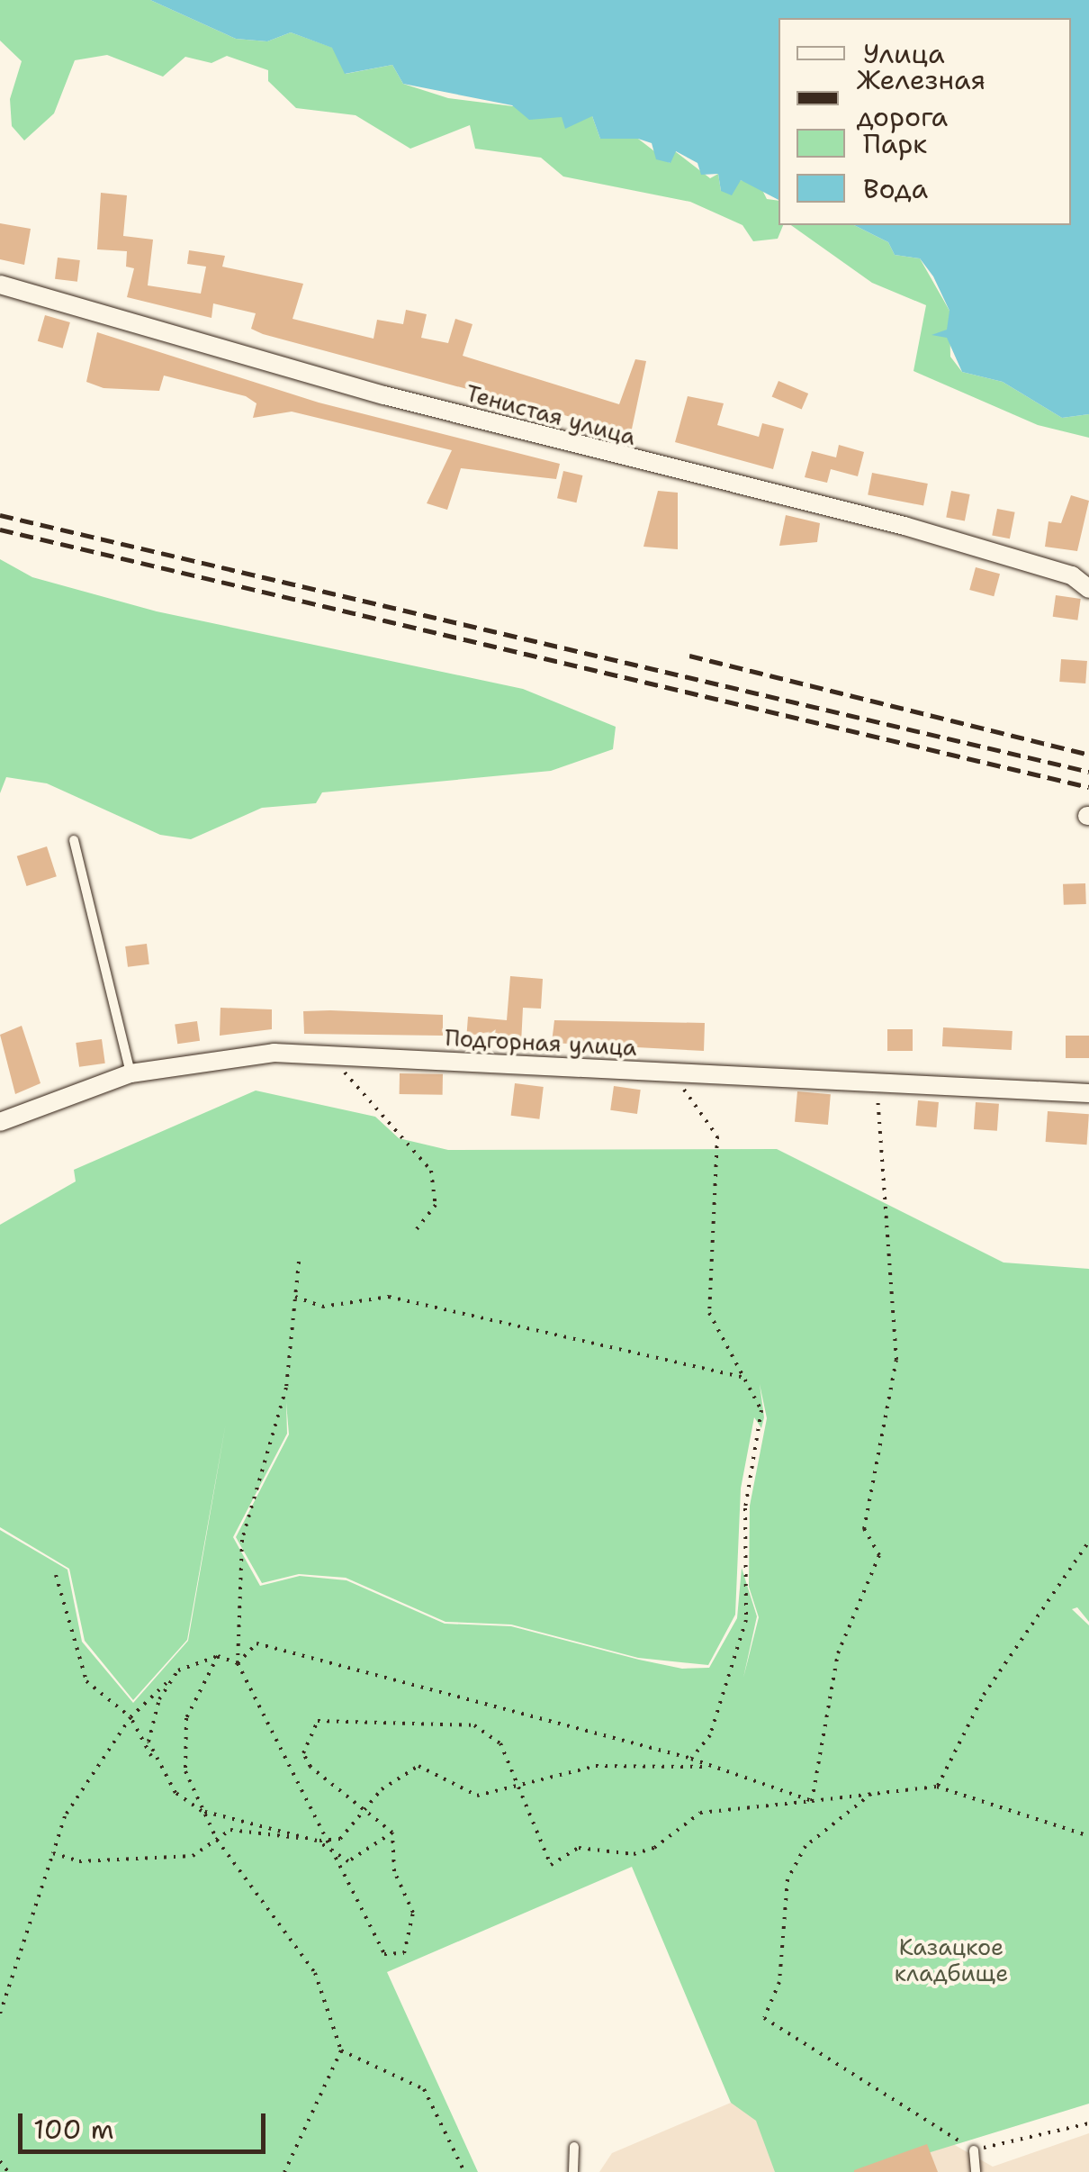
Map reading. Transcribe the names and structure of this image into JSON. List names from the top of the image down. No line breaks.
{"streets":{"street":["Тенистая улица","Подгорная улица"]},"parks":["Казацкое кладбище"],"legend":["Улица","Железная дорога","Парк","Вода"],"scale_bar":"100 m"}
